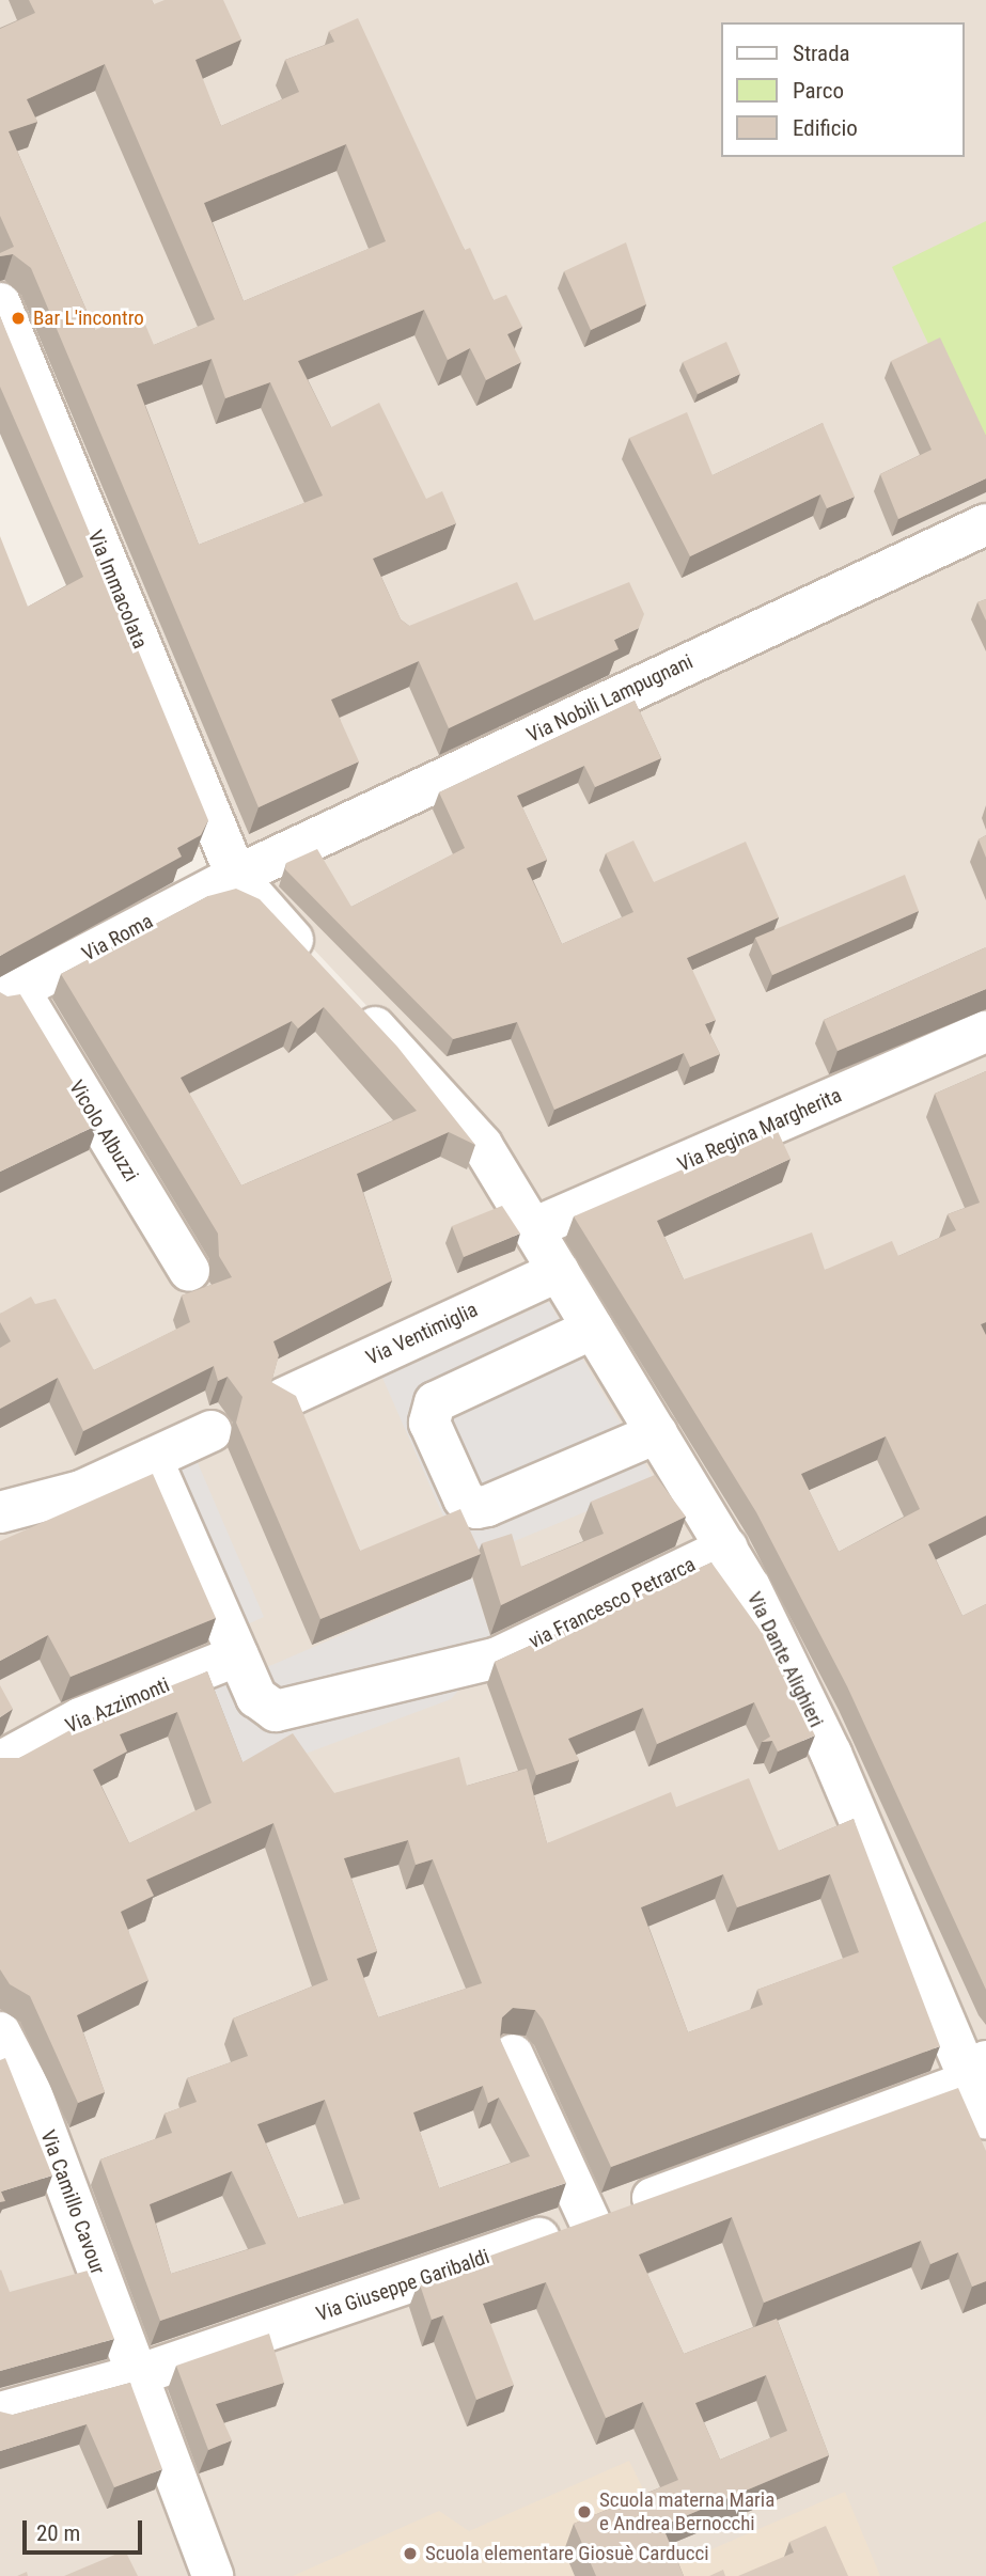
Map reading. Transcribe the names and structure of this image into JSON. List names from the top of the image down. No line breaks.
{"streets":{"street":["Via Immacolata","Via Nobili Lampugnani","Via Roma","Via Regina Margherita","Vicolo Albuzzi","Via Ventimiglia","via Francesco Petrarca","Via Dante Alighieri","Via Azzimonti","Via Camillo Cavour","Via Giuseppe Garibaldi"]},"crossings":[["Via Immacolata","Via Nobili Lampugnani"],["Via Immacolata","Via Roma"],["Via Immacolata","Via Dante Alighieri"],["Via Nobili Lampugnani","Via Roma"],["Via Roma","Vicolo Albuzzi"],["Via Regina Margherita","Via Dante Alighieri"],["Via Ventimiglia","Via Dante Alighieri"],["via Francesco Petrarca","Via Dante Alighieri"],["via Francesco Petrarca","Via Azzimonti"],["Via Dante Alighieri","Via Giuseppe Garibaldi"],["Via Camillo Cavour","Via Giuseppe Garibaldi"]],"places":["Bar L'incontro","Scuola materna Maria e Andrea Bernocchi","Scuola elementare Giosuè Carducci"],"legend":["Strada","Parco","Edificio"],"scale_bar":"20 m"}
